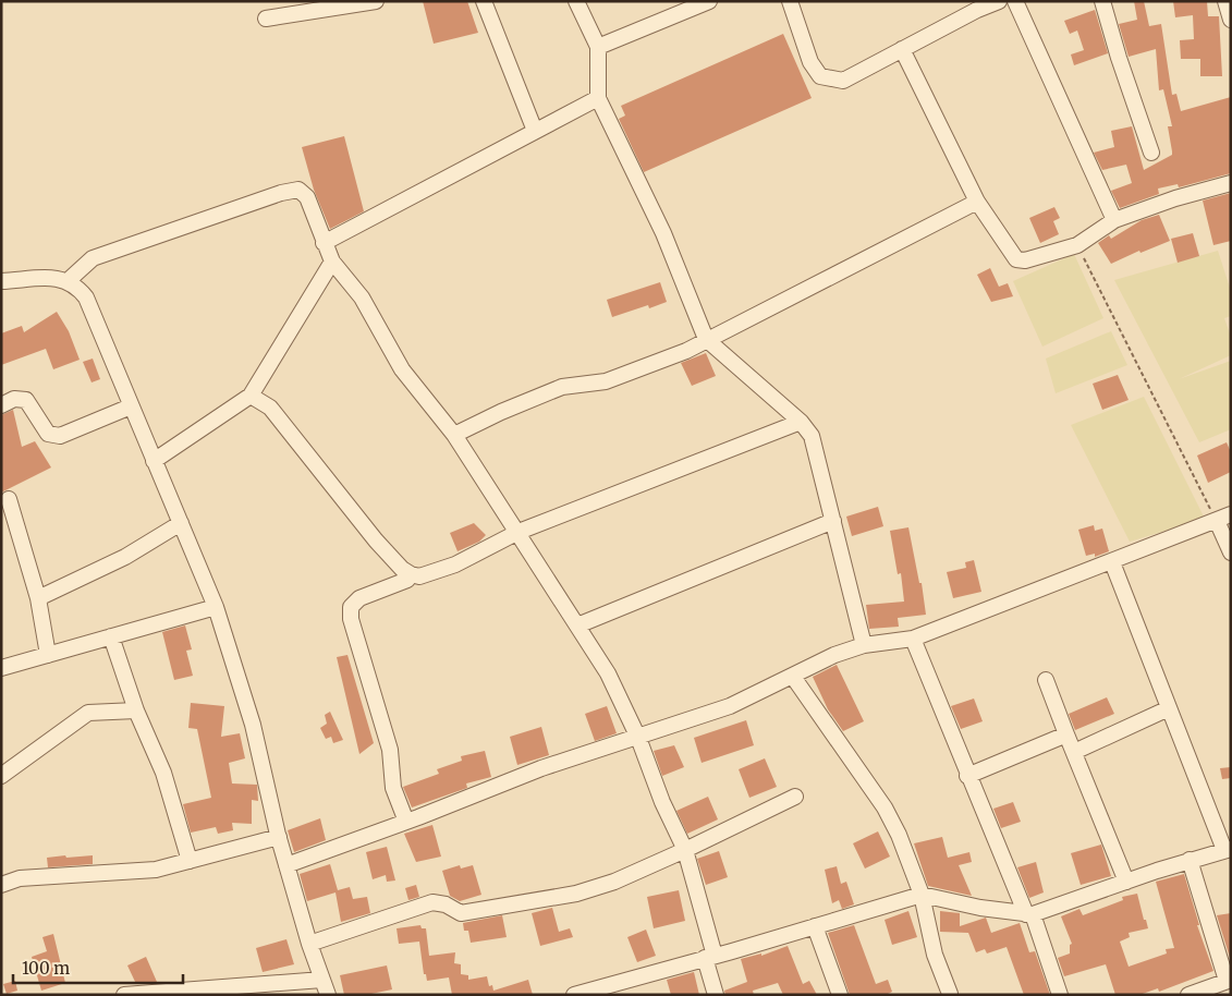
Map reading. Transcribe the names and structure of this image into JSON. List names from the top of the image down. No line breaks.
{"scale_bar":"100 m"}
